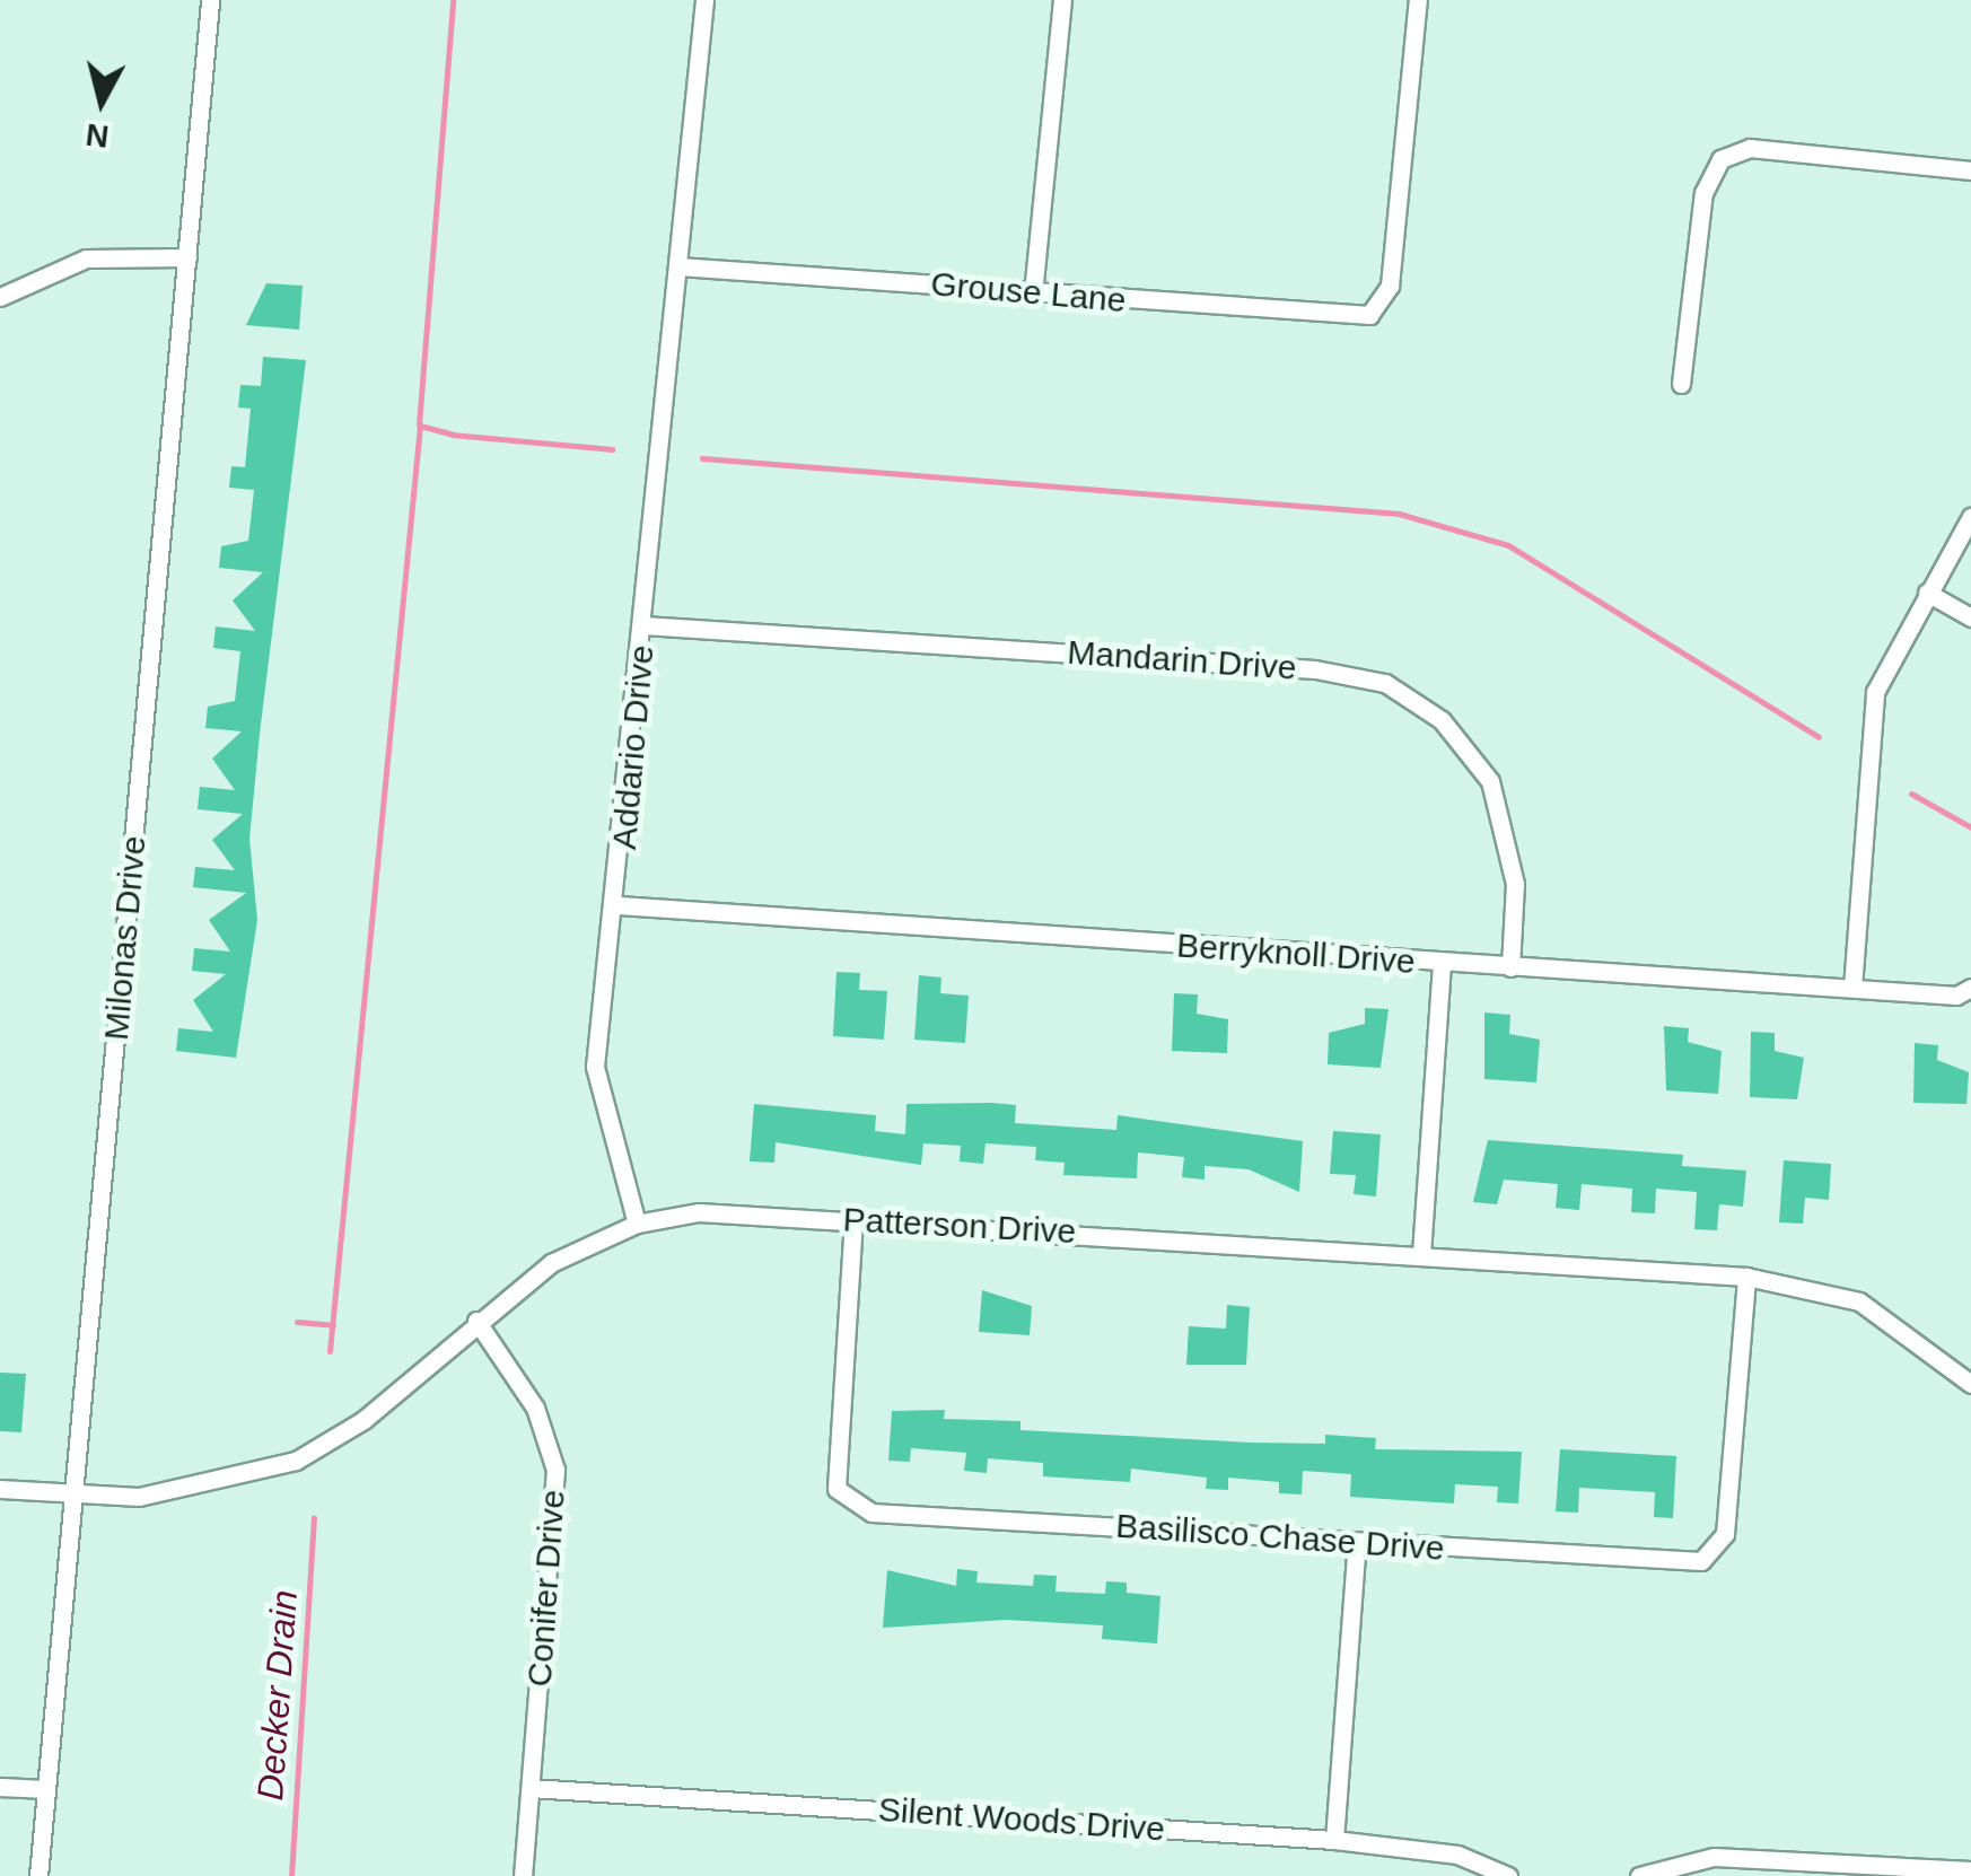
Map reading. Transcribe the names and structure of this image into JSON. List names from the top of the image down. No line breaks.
{"streets":{"street":["Grouse Lane","Mandarin Drive","Addario Drive","Milonas Drive","Berryknoll Drive","Patterson Drive","Basilisco Chase Drive","Conifer Drive","Silent Woods Drive"]},"crossings":[["Grouse Lane","Addario Drive"],["Mandarin Drive","Addario Drive"],["Mandarin Drive","Berryknoll Drive"],["Addario Drive","Berryknoll Drive"],["Addario Drive","Patterson Drive"],["Milonas Drive","Patterson Drive"],["Patterson Drive","Basilisco Chase Drive"],["Patterson Drive","Conifer Drive"],["Conifer Drive","Silent Woods Drive"]],"water":["Decker Drain"],"north":"bottom"}
